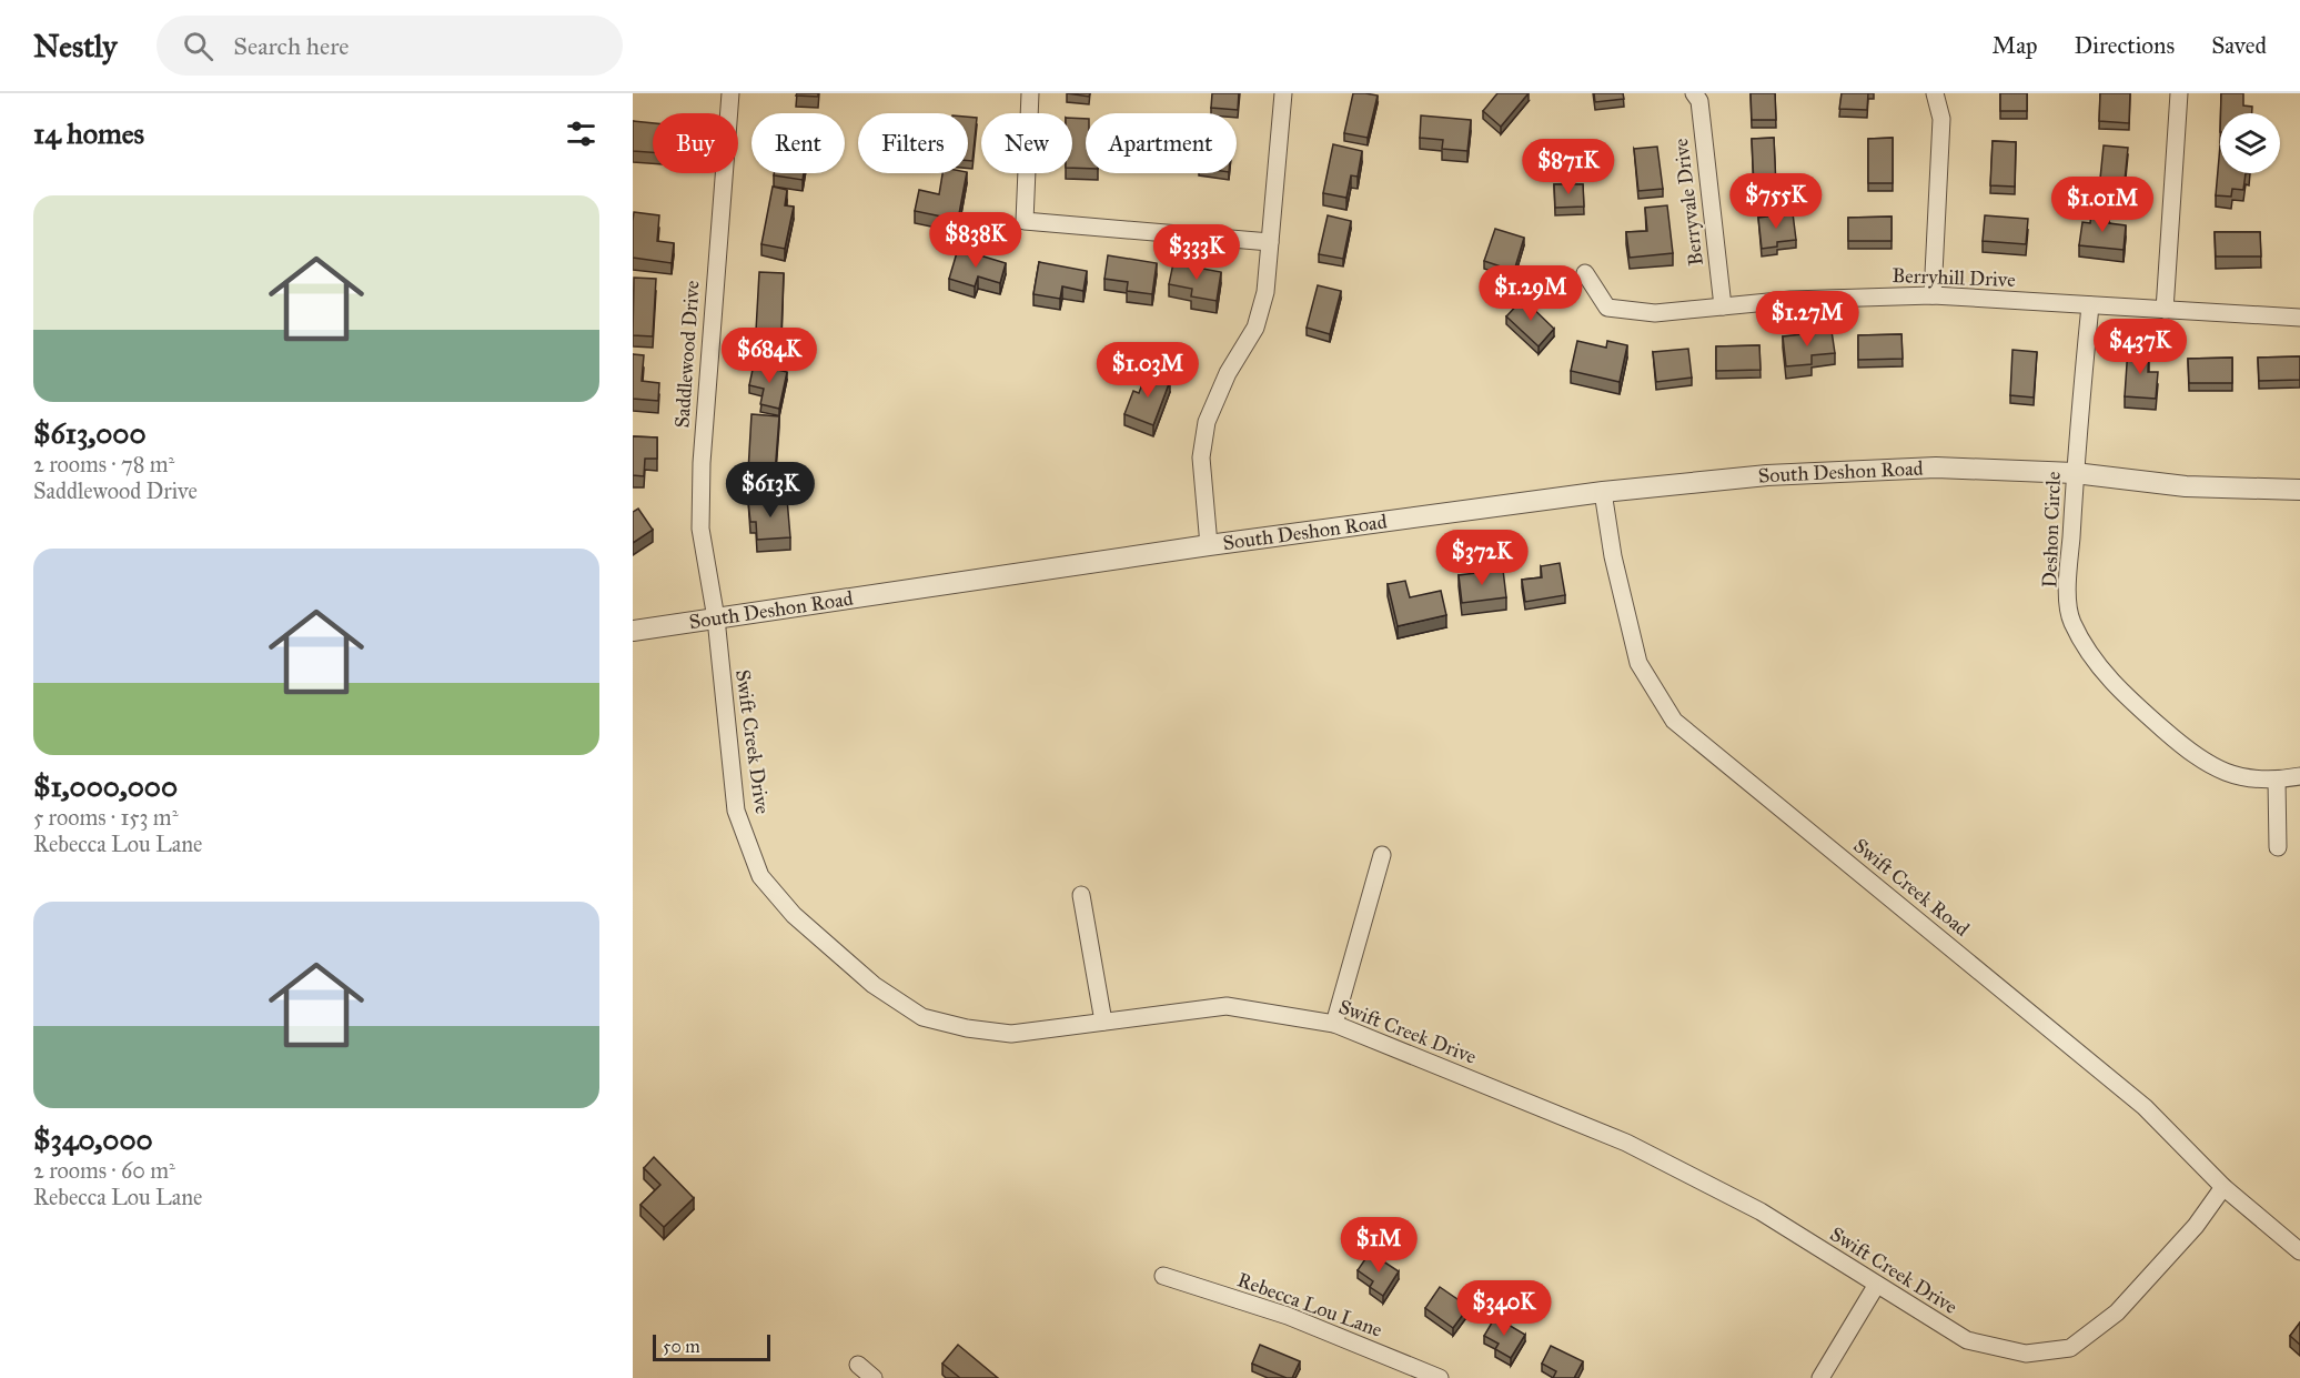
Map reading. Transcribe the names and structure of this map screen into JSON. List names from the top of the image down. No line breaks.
{"streets":{"street":["Berryvale Drive","Berryhill Drive","Saddlewood Drive","South Deshon Road","Deshon Circle","Swift Creek Drive","Swift Creek Road","Rebecca Lou Lane"]},"crossings":[["Berryvale Drive","Berryhill Drive"],["Berryhill Drive","Deshon Circle"],["Saddlewood Drive","South Deshon Road"],["Saddlewood Drive","Swift Creek Drive"],["South Deshon Road","Deshon Circle"],["South Deshon Road","Swift Creek Drive"],["South Deshon Road","Swift Creek Road"],["Swift Creek Drive","Swift Creek Road"]],"scale_bar":"50 m","page":{"header":"Nestly","search":"Search here","nav":["Map","Directions","Saved"],"heading":"14 homes","chip":["Buy","Rent","Filters","New","Apartment"],"price":["$871K","$755K","$1.01M","$838K","$333K","$1.29M","$1.27M","$437K","$684K","$1.03M","$613K","$372K","$1M","$340K"],"list":[{"name":"$613,000","note":"2 rooms · 78 m² · Saddlewood Drive"},{"name":"$1,000,000","note":"5 rooms · 153 m² · Rebecca Lou Lane"},{"name":"$340,000","note":"2 rooms · 60 m² · Rebecca Lou Lane"}],"scale":"50 m"}}
